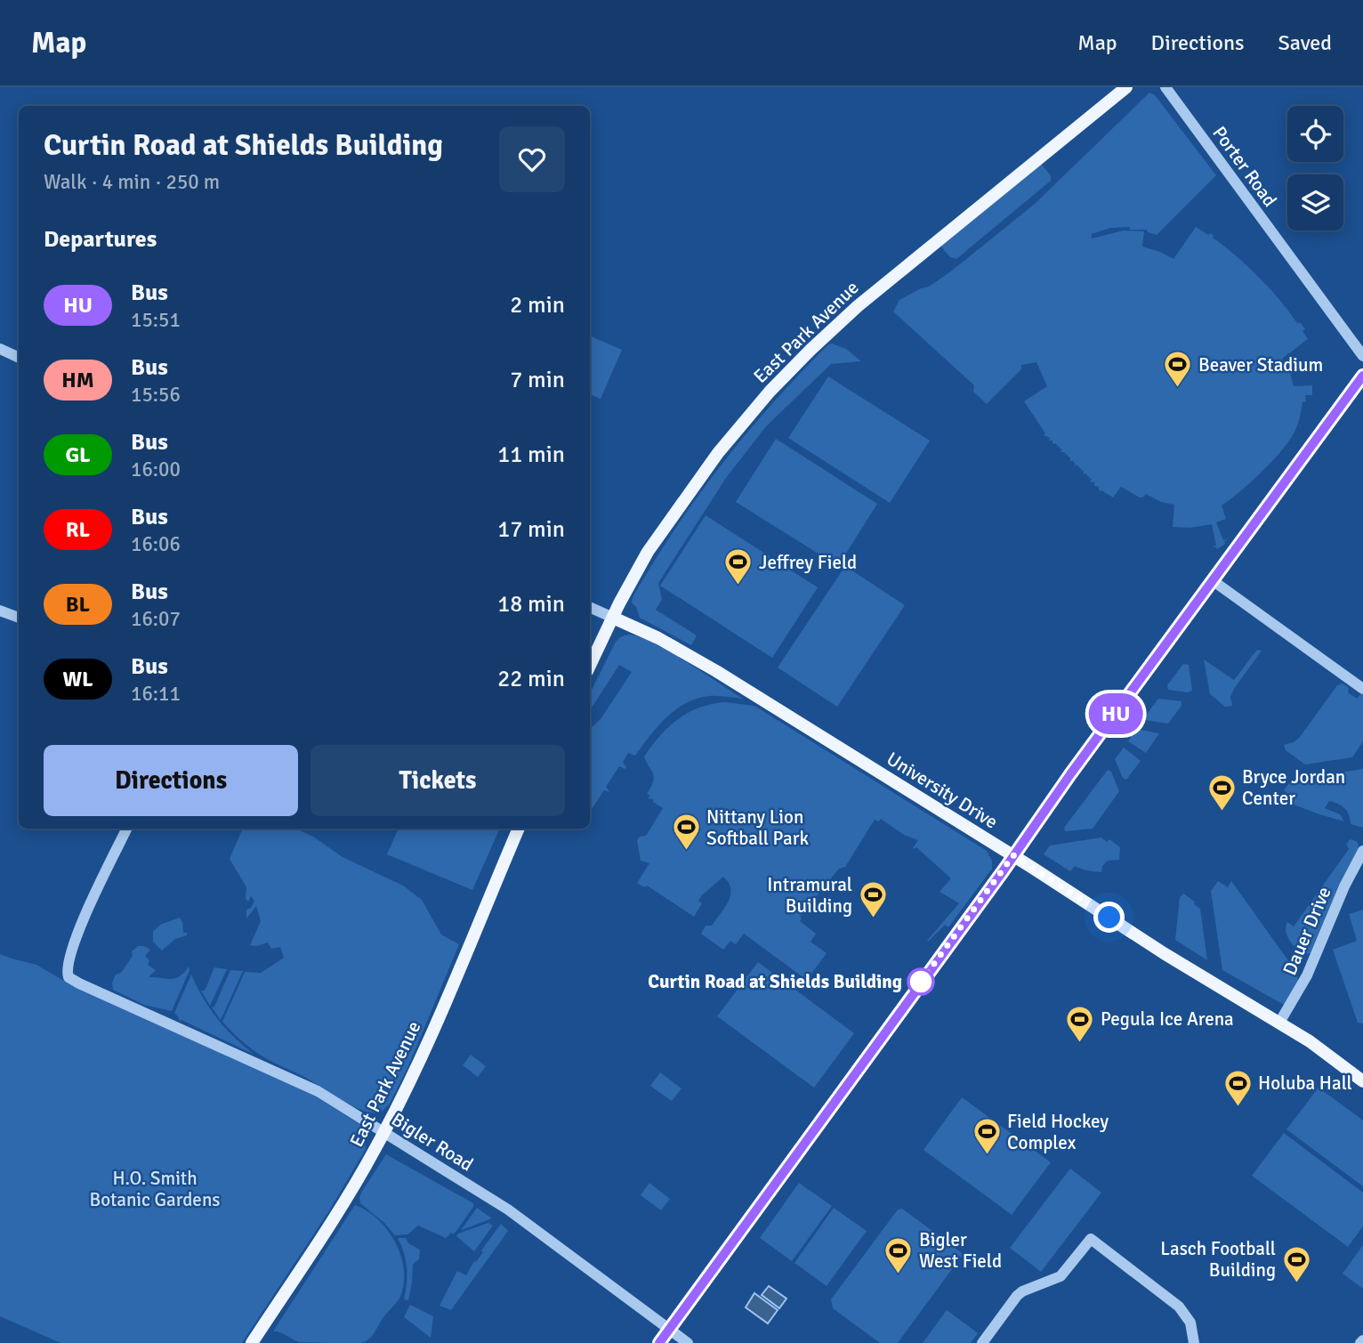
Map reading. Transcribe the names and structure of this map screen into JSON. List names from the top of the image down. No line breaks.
{"streets":{"main road":["East Park Avenue","University Drive"],"street":["Porter Road","Dauer Drive","Bigler Road"]},"crossings":[["East Park Avenue","University Drive"],["East Park Avenue","Bigler Road"],["University Drive","Dauer Drive"]],"parks":["H.O. Smith Botanic Gardens"],"places":{"sports":["Beaver Stadium","Jeffrey Field","Bryce Jordan Center","Nittany Lion Softball Park","Intramural Building","Pegula Ice Arena","Holuba Hall","Field Hockey Complex","Bigler West Field","Lasch Football Building"],"other":["Curtin Road at Shields Building"]},"lines":["bus line HU"],"page":{"header":"Map","nav":["Map","Directions","Saved"],"on_map":"HU","heading":[["Curtin Road at Shields Building","Walk · 4 min · 250 m"],"Departures"],"list":[{"mark":"HU","name":"Bus","note":"15:51","value":"2 min"},{"mark":"HM","name":"Bus","note":"15:56","value":"7 min"},{"mark":"GL","name":"Bus","note":"16:00","value":"11 min"},{"mark":"RL","name":"Bus","note":"16:06","value":"17 min"},{"mark":"BL","name":"Bus","note":"16:07","value":"18 min"},{"mark":"WL","name":"Bus","note":"16:11","value":"22 min"}],"buttons":["Directions","Tickets"]}}
